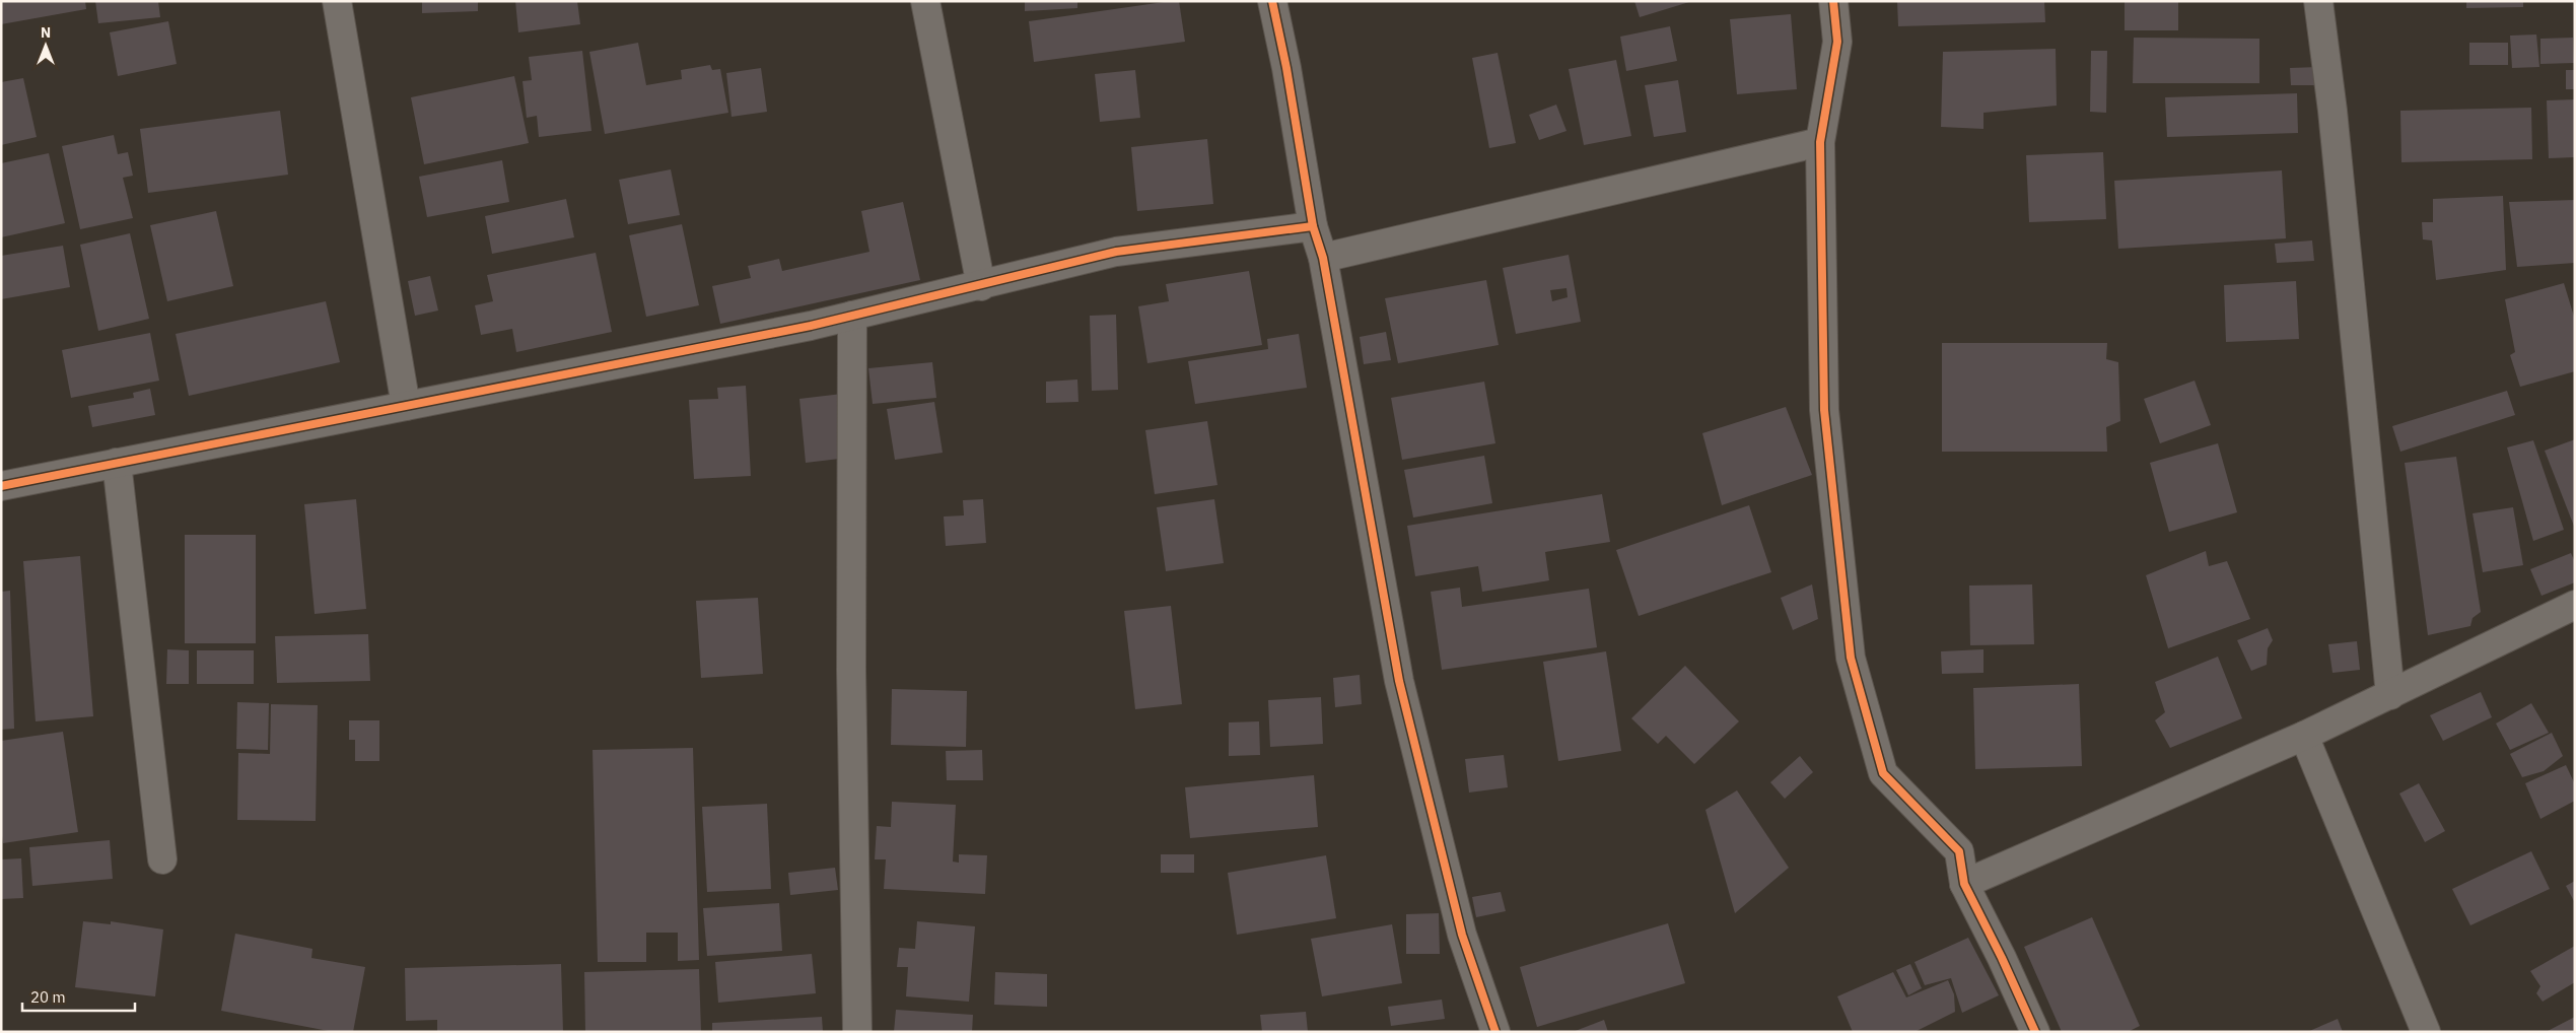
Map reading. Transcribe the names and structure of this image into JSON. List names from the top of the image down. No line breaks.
{"scale_bar":"20 m","north":"top"}
